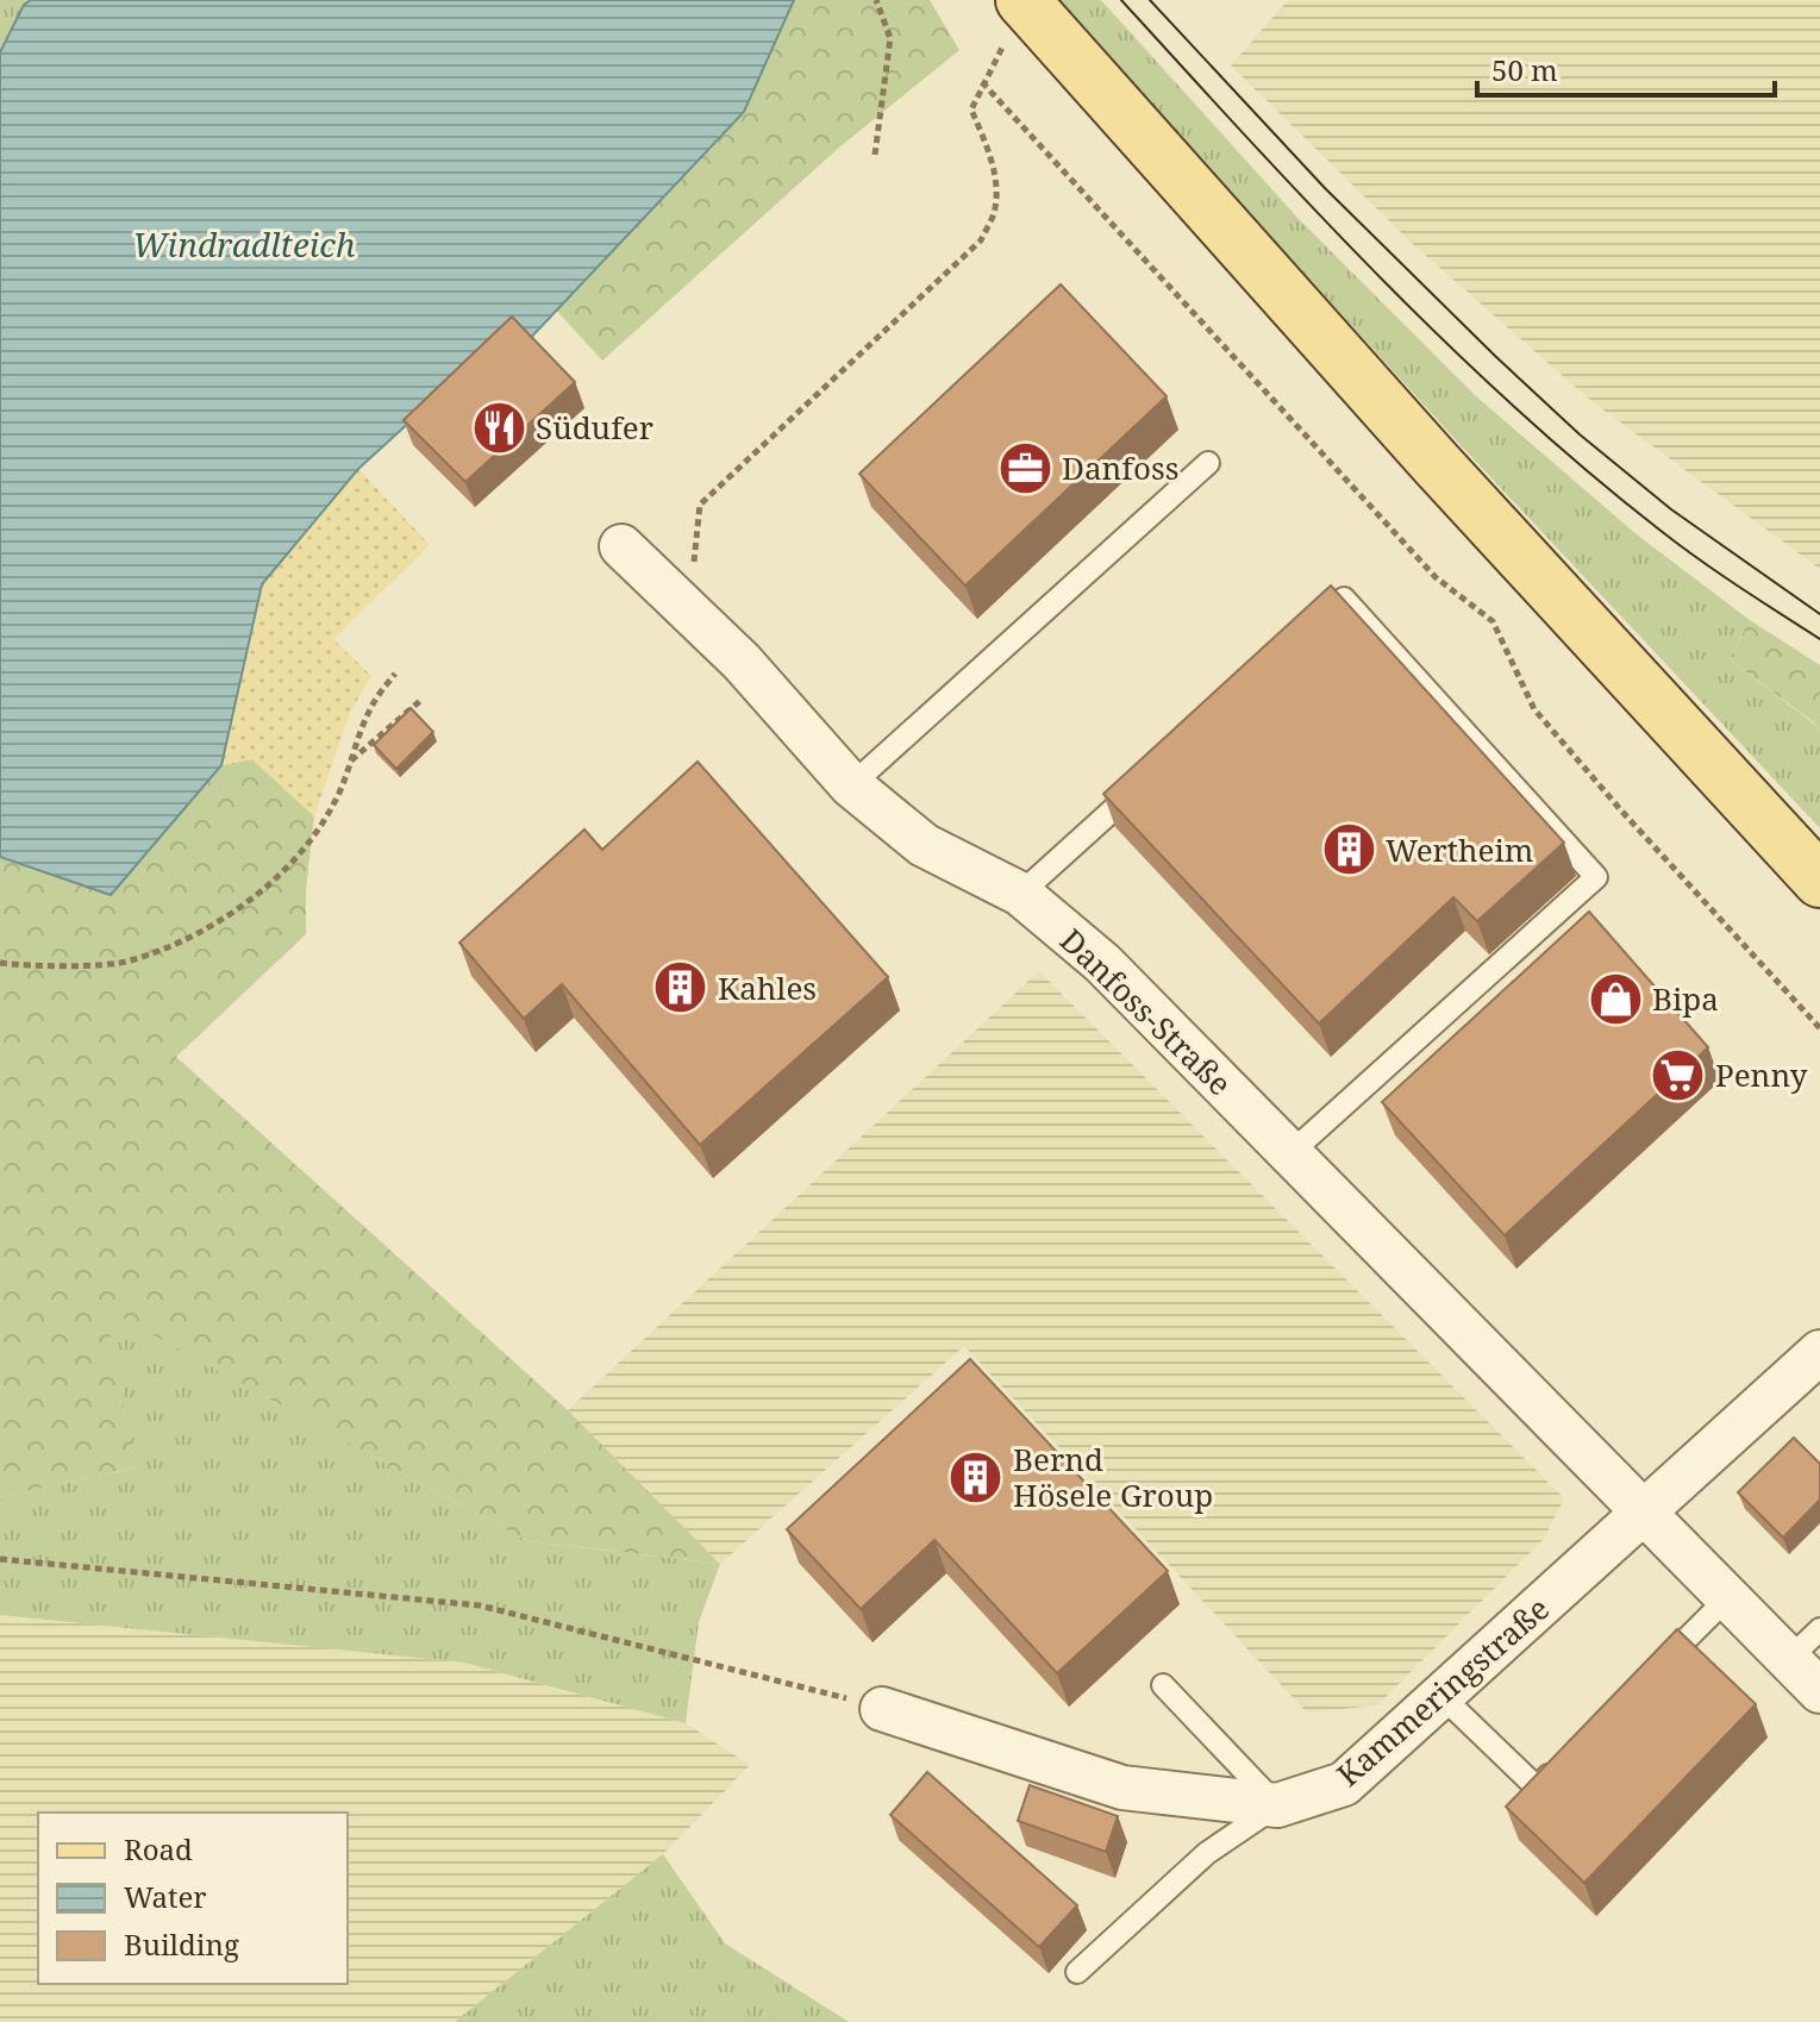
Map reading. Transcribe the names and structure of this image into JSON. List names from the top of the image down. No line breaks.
{"streets":{"street":["Danfoss-Straße","Kammeringstraße"]},"crossings":[["Danfoss-Straße","Kammeringstraße"]],"water":["Windradlteich"],"places":{"restaurant":["Südufer"],"office":["Danfoss"],"building":["Wertheim","Kahles","Bernd Hösele Group"],"shop":["Bipa"],"supermarket":["Penny"]},"legend":["Road","Water","Building"],"scale_bar":"50 m"}
